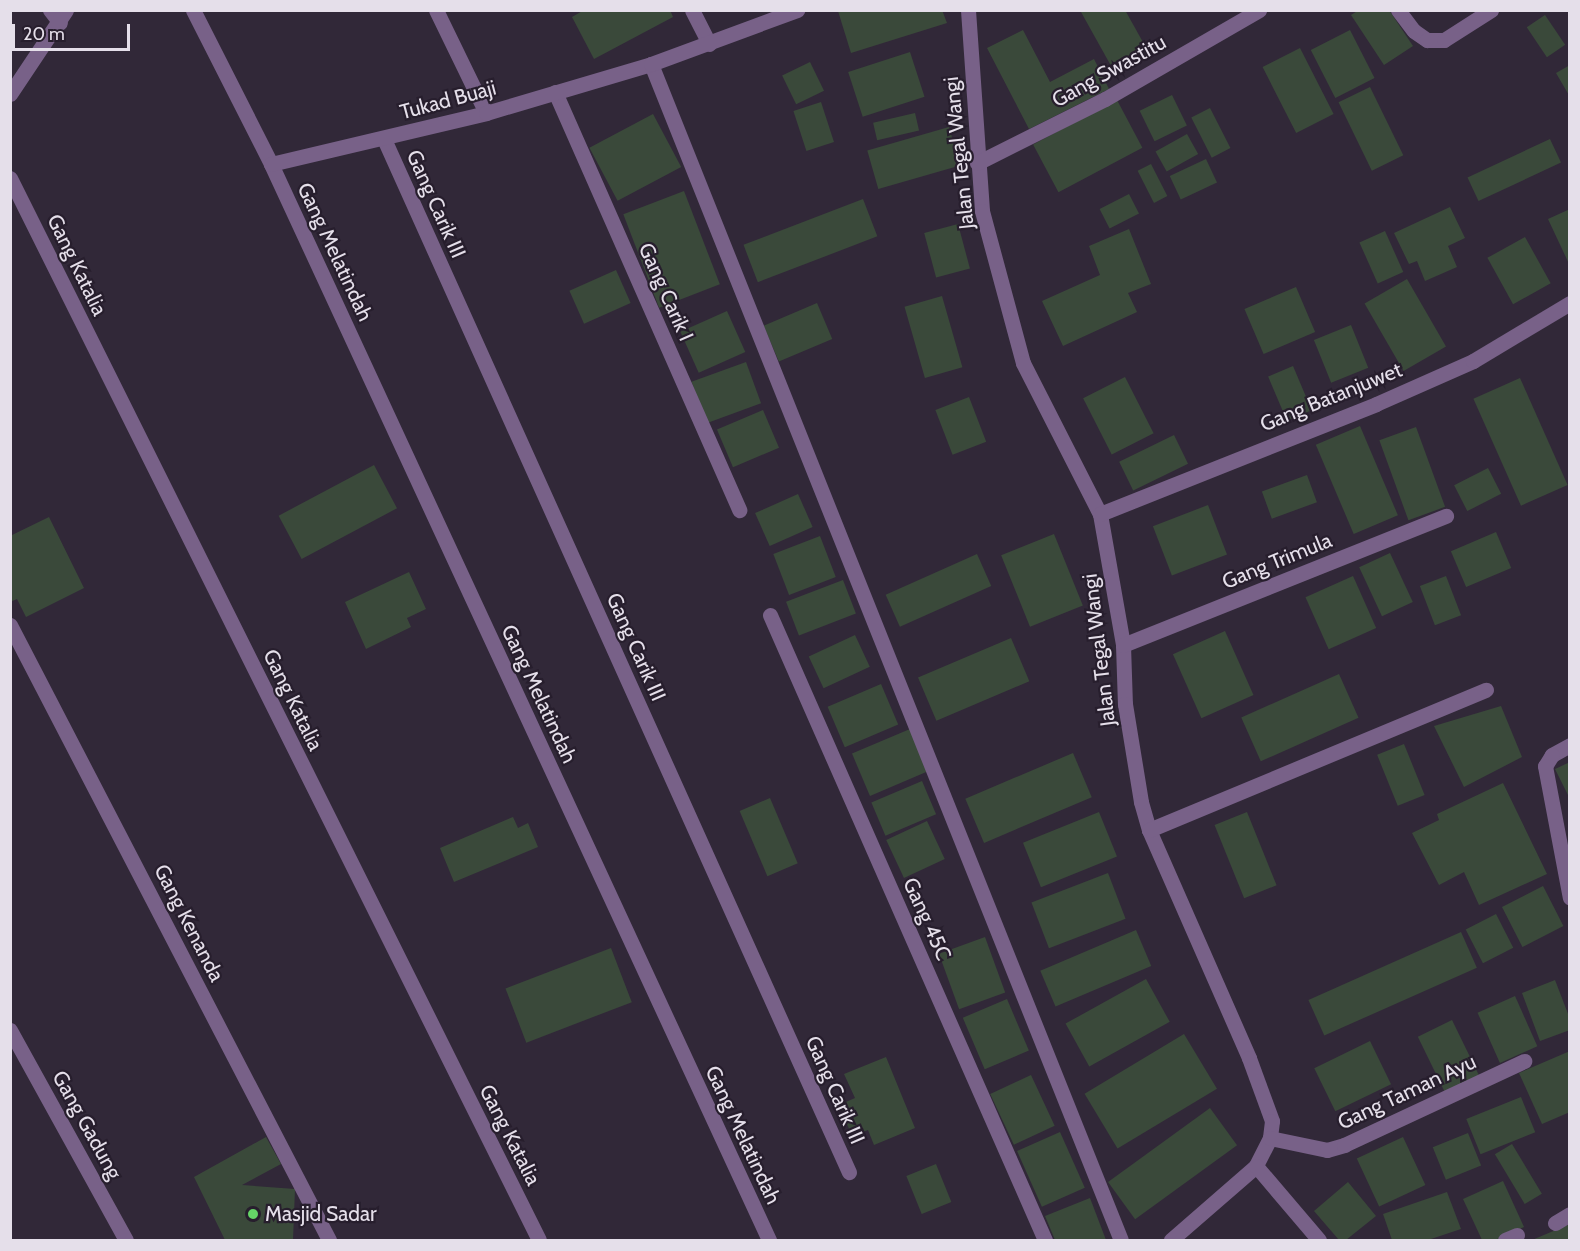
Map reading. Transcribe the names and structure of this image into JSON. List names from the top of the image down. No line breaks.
{"streets":{"street":["Gang Swastitu","Tukad Buaji","Jalan Tegal Wangi","Gang Carik III","Gang Melatindah","Gang Katalia","Gang Carik I","Gang Batanjuwet","Gang Trimula","Gang 45C","Gang Kenanda","Gang Taman Ayu","Gang Gadung"]},"crossings":[["Gang Swastitu","Jalan Tegal Wangi"],["Tukad Buaji","Gang Carik III"],["Tukad Buaji","Gang Melatindah"],["Tukad Buaji","Gang Carik I"],["Jalan Tegal Wangi","Gang Batanjuwet"],["Jalan Tegal Wangi","Gang Trimula"],["Jalan Tegal Wangi","Gang Taman Ayu"]],"places":["Masjid Sadar"],"scale_bar":"20 m"}
